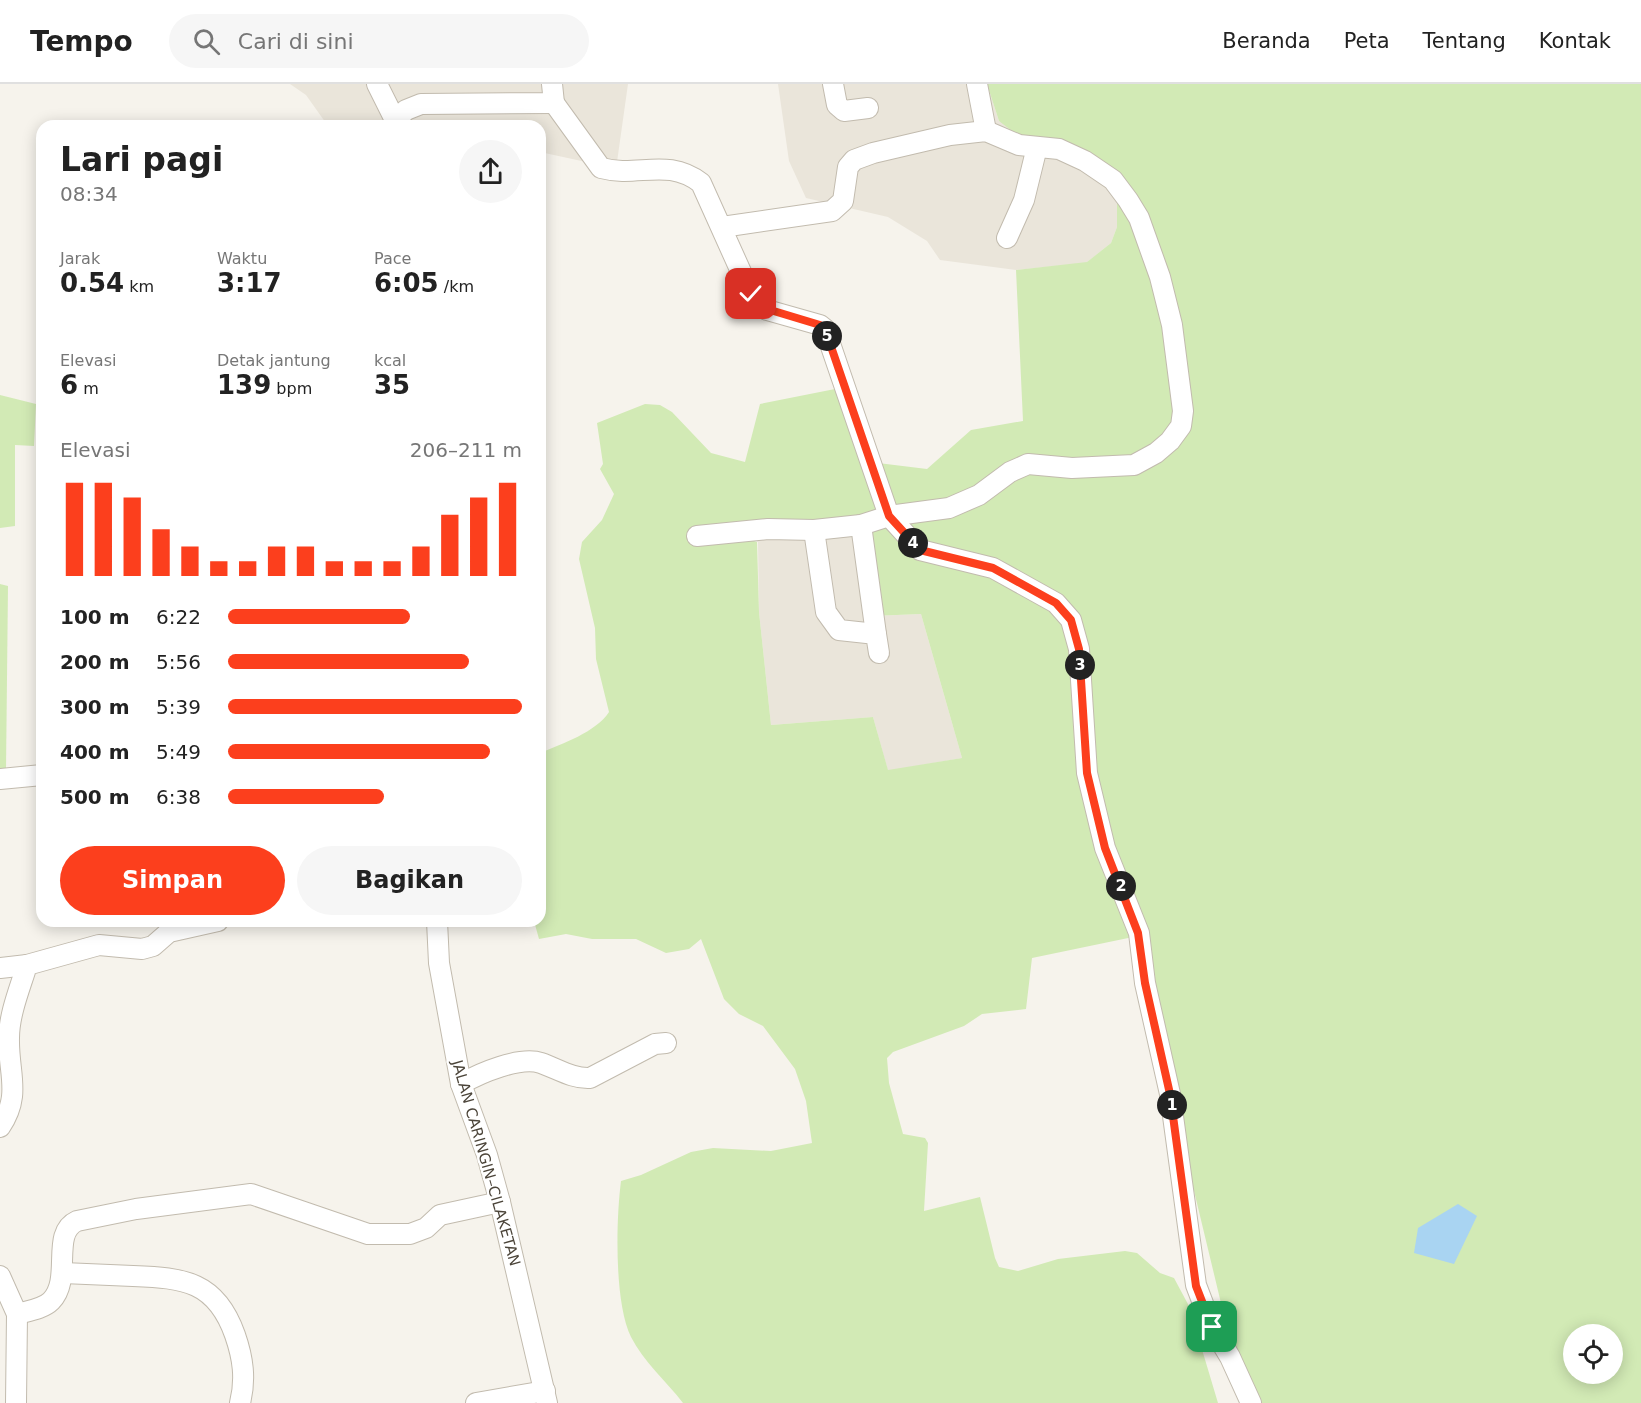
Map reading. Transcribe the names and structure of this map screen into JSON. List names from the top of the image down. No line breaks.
{"streets":{"street":["JALAN CARINGIN–CILAKETAN"]},"page":{"header":"Tempo","search":"Cari di sini","nav":["Beranda","Peta","Tentang","Kontak"],"heading":["Lari pagi","08:34"],"stats":[["Jarak","0.54 km"],["Waktu","3:17"],["Pace","6:05 /km"],["Elevasi","6 m"],["Detak jantung","139 bpm"],["kcal","35"]],"pins":["5","4","3","2","1"],"chart":["Elevasi","206–211 m"],"list":[{"name":"100 m","note":"6:22"},{"name":"200 m","note":"5:56"},{"name":"300 m","note":"5:39"},{"name":"400 m","note":"5:49"},{"name":"500 m","note":"6:38"}],"buttons":["Simpan","Bagikan"]}}
